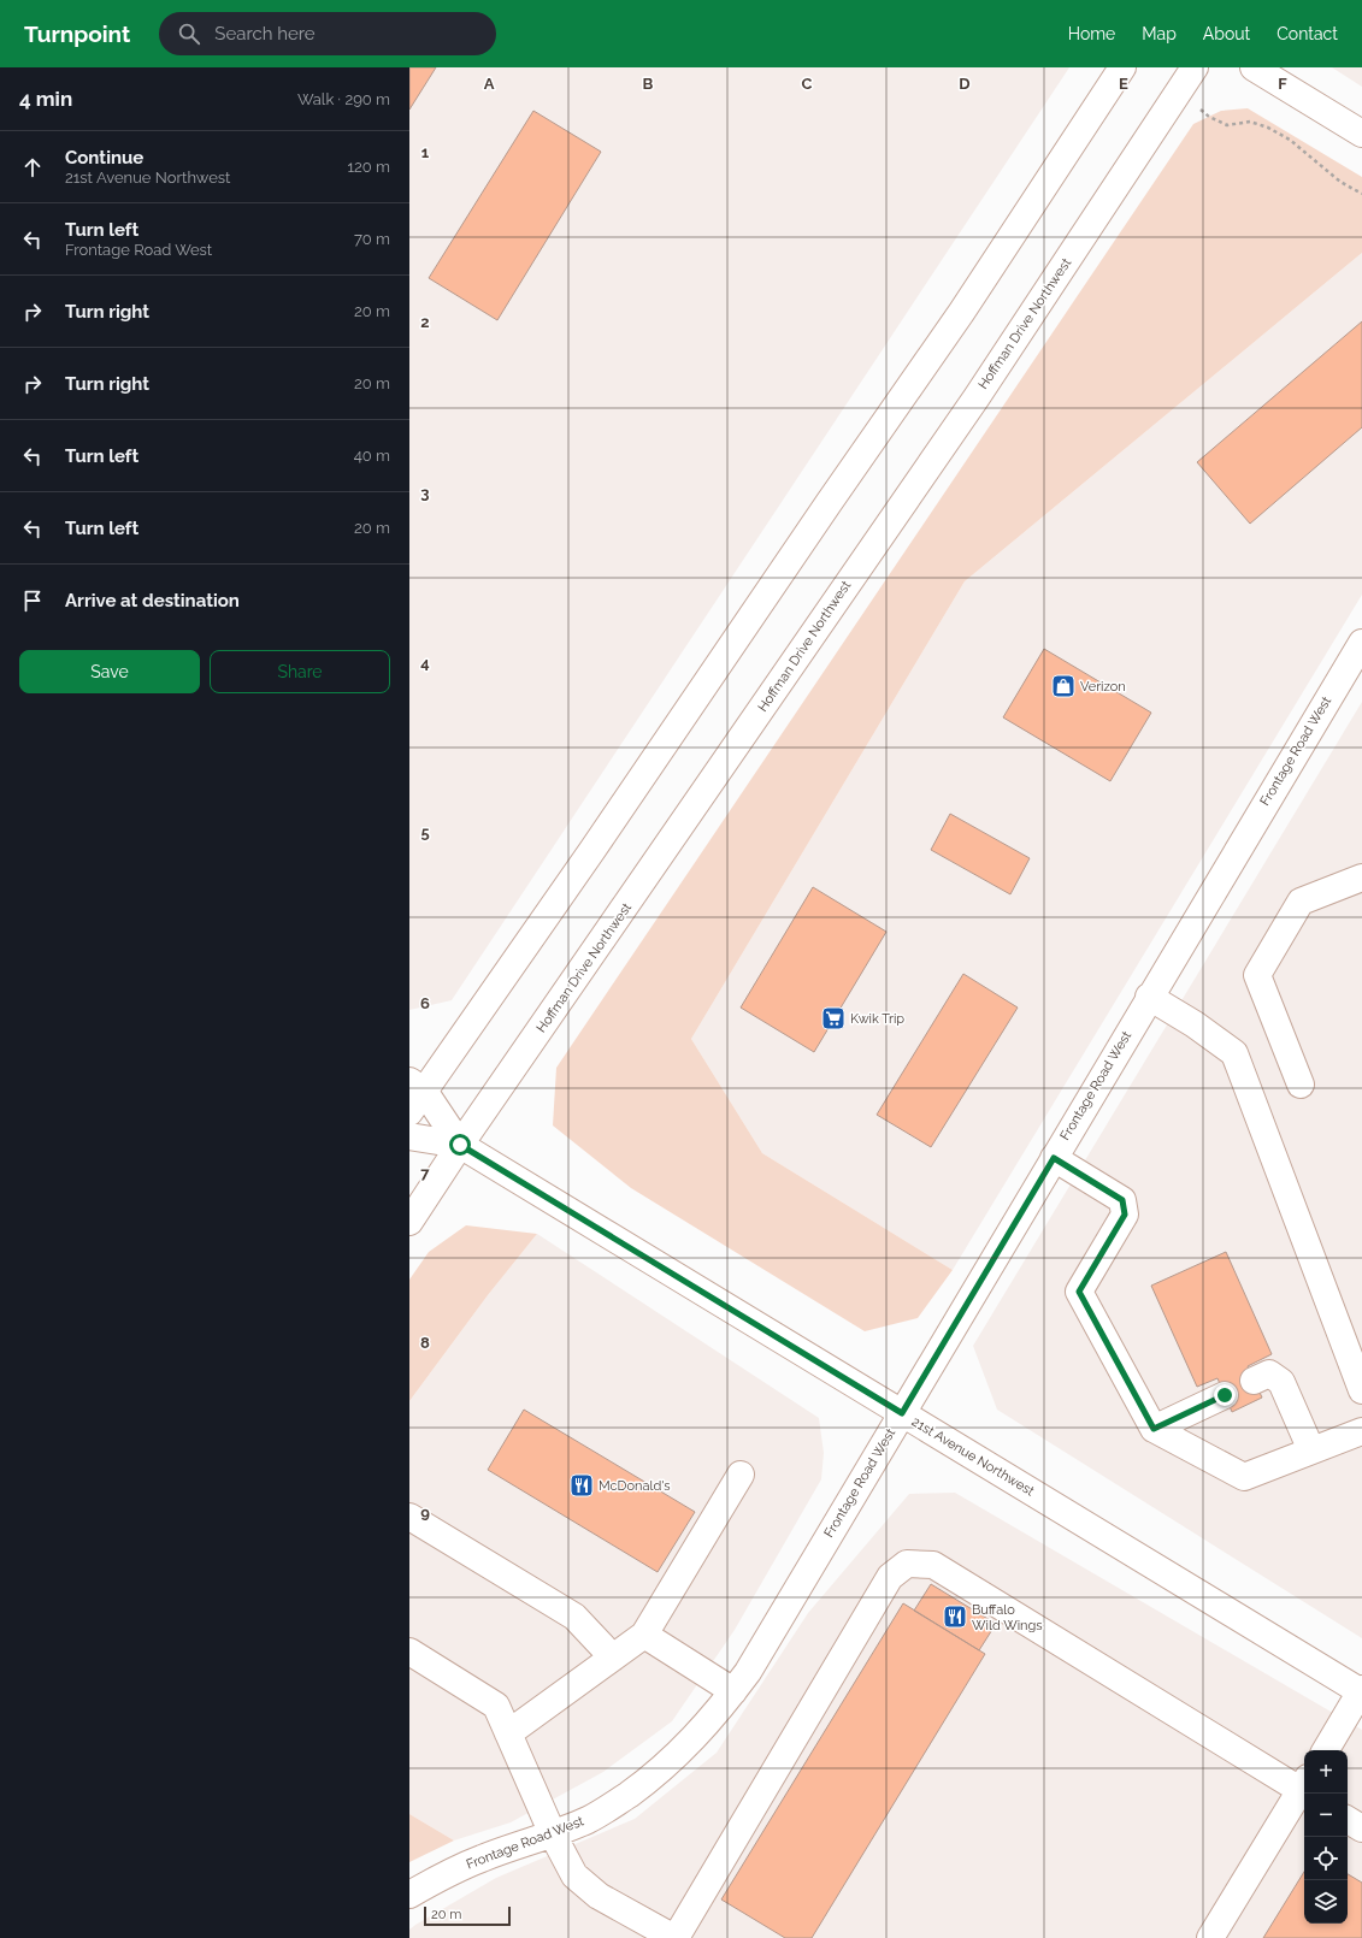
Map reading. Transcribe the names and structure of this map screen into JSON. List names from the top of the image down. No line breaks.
{"streets":{"street":["Hoffman Drive Northwest","Frontage Road West","21st Avenue Northwest"]},"crossings":[["Hoffman Drive Northwest","21st Avenue Northwest"],["Frontage Road West","21st Avenue Northwest"]],"places":{"shop":["Verizon"],"supermarket":["Kwik Trip"],"restaurant":["McDonald's","Buffalo Wild Wings"]},"scale_bar":"20 m","page":{"header":"Turnpoint","search":"Search here","nav":["Home","Map","About","Contact"],"heading":["4 min","Walk · 290 m"],"list":[["Continue","21st Avenue Northwest","120 m"],["Turn left","Frontage Road West","70 m"],["Turn right","20 m"],["Turn right","20 m"],["Turn left","40 m"],["Turn left","20 m"],"Arrive at destination"],"buttons":["Save","Share"],"map_buttons":["+","−"],"scale":"20 m"},"grid":{"columns":["A","B","C","D","E","F"],"rows":["1","2","3","4","5","6","7","8","9"]}}
